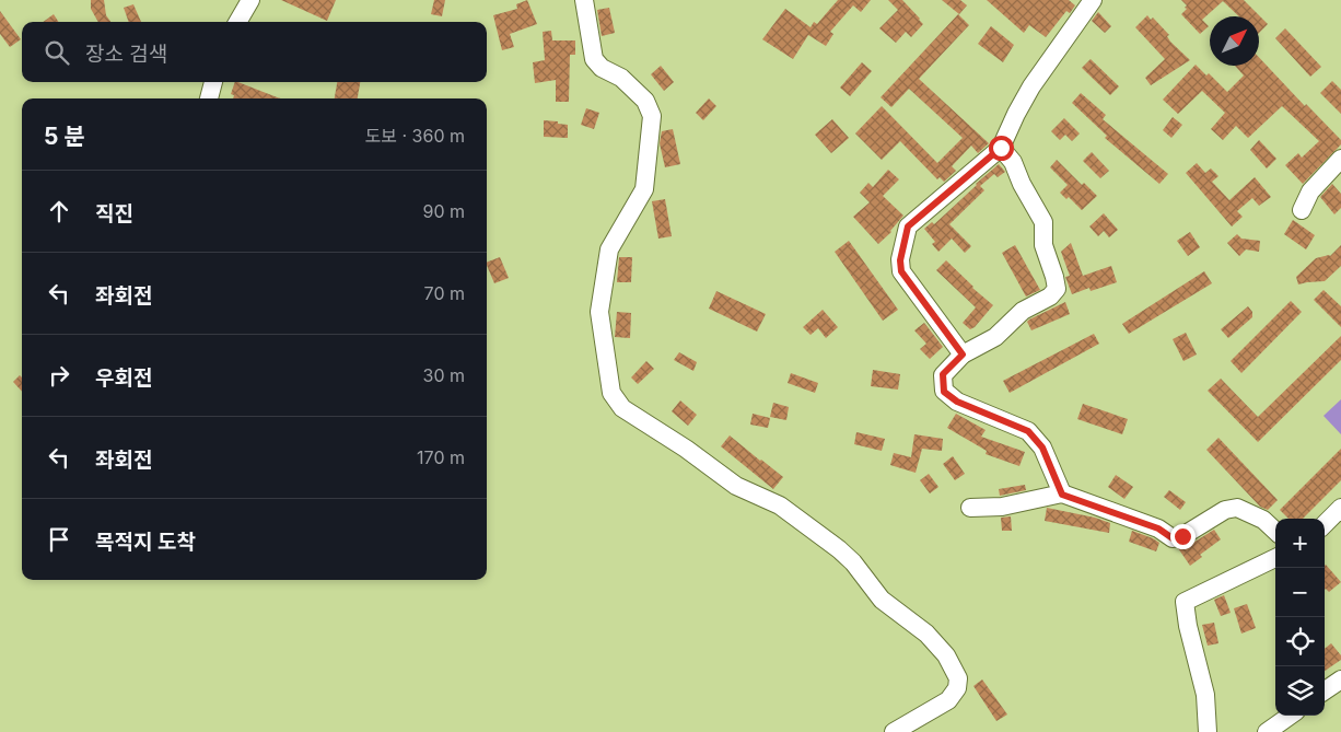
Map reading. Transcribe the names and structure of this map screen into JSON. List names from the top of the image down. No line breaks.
{"north":"top right","page":{"search":"장소 검색","heading":["5 분","도보 · 360 m"],"list":[["직진","90 m"],["좌회전","70 m"],["우회전","30 m"],["좌회전","170 m"],"목적지 도착"],"map_buttons":["+","−"]}}
